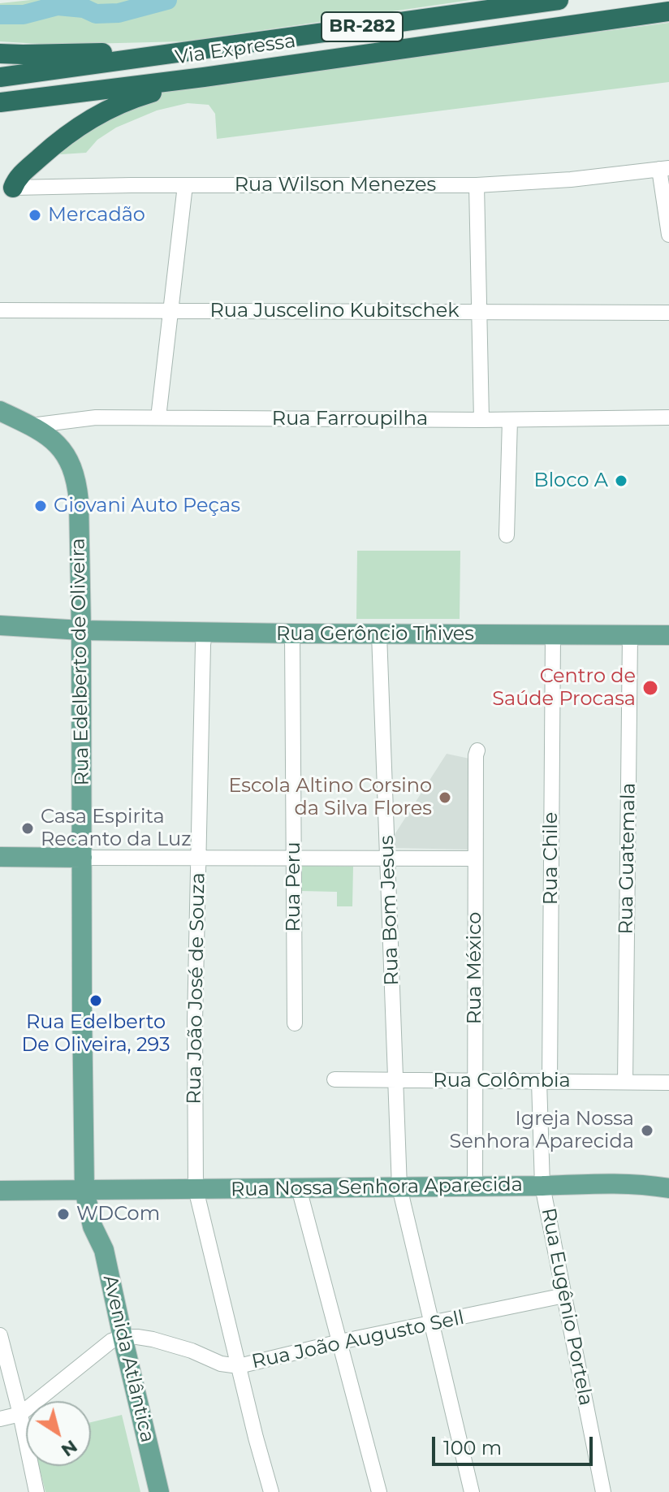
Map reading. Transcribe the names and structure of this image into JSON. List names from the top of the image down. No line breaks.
{"streets":{"highway":["BR-282","Via Expressa"],"main road":["Rua Gerôncio Thives","Rua Edelberto de Oliveira","Rua Nossa Senhora Aparecida","Avenida Atlântica"],"street":["Rua Wilson Menezes","Rua Juscelino Kubitschek","Rua Farroupilha","Rua Chile","Rua Guatemala","Rua Peru","Rua Bom Jesus","Rua México","Rua João José de Souza","Rua Colômbia","Rua Eugênio Portela","Rua João Augusto Sell"]},"crossings":[["Rua Farroupilha","Rua Edelberto de Oliveira"],["Rua Gerôncio Thives","Rua Edelberto de Oliveira"],["Rua Gerôncio Thives","Rua Chile"],["Rua Gerôncio Thives","Rua Guatemala"],["Rua Gerôncio Thives","Rua Peru"],["Rua Gerôncio Thives","Rua Bom Jesus"],["Rua Gerôncio Thives","Rua João José de Souza"],["Rua Edelberto de Oliveira","Rua Nossa Senhora Aparecida"],["Rua Edelberto de Oliveira","Avenida Atlântica"],["Rua Chile","Rua Colômbia"],["Rua Chile","Rua Eugênio Portela"],["Rua Guatemala","Rua Colômbia"],["Rua Bom Jesus","Rua Colômbia"],["Rua Bom Jesus","Rua Nossa Senhora Aparecida"],["Rua Bom Jesus","Rua João Augusto Sell"],["Rua México","Rua Colômbia"],["Rua México","Rua Nossa Senhora Aparecida"],["Rua João José de Souza","Rua Nossa Senhora Aparecida"],["Rua João José de Souza","Rua João Augusto Sell"],["Rua Colômbia","Rua Eugênio Portela"],["Rua Nossa Senhora Aparecida","Rua Eugênio Portela"],["Rua Nossa Senhora Aparecida","Avenida Atlântica"],["Rua Eugênio Portela","Rua João Augusto Sell"],["Rua João Augusto Sell","Avenida Atlântica"]],"places":["Mercadão","Bloco A","Giovani Auto Peças","Centro de Saúde Procasa","Escola Altino Corsino da Silva Flores","Casa Espirita Recanto da Luz","Rua Edelberto De Oliveira, 293","Igreja Nossa Senhora Aparecida","WDCom"],"scale_bar":"100 m","north":"bottom right"}
